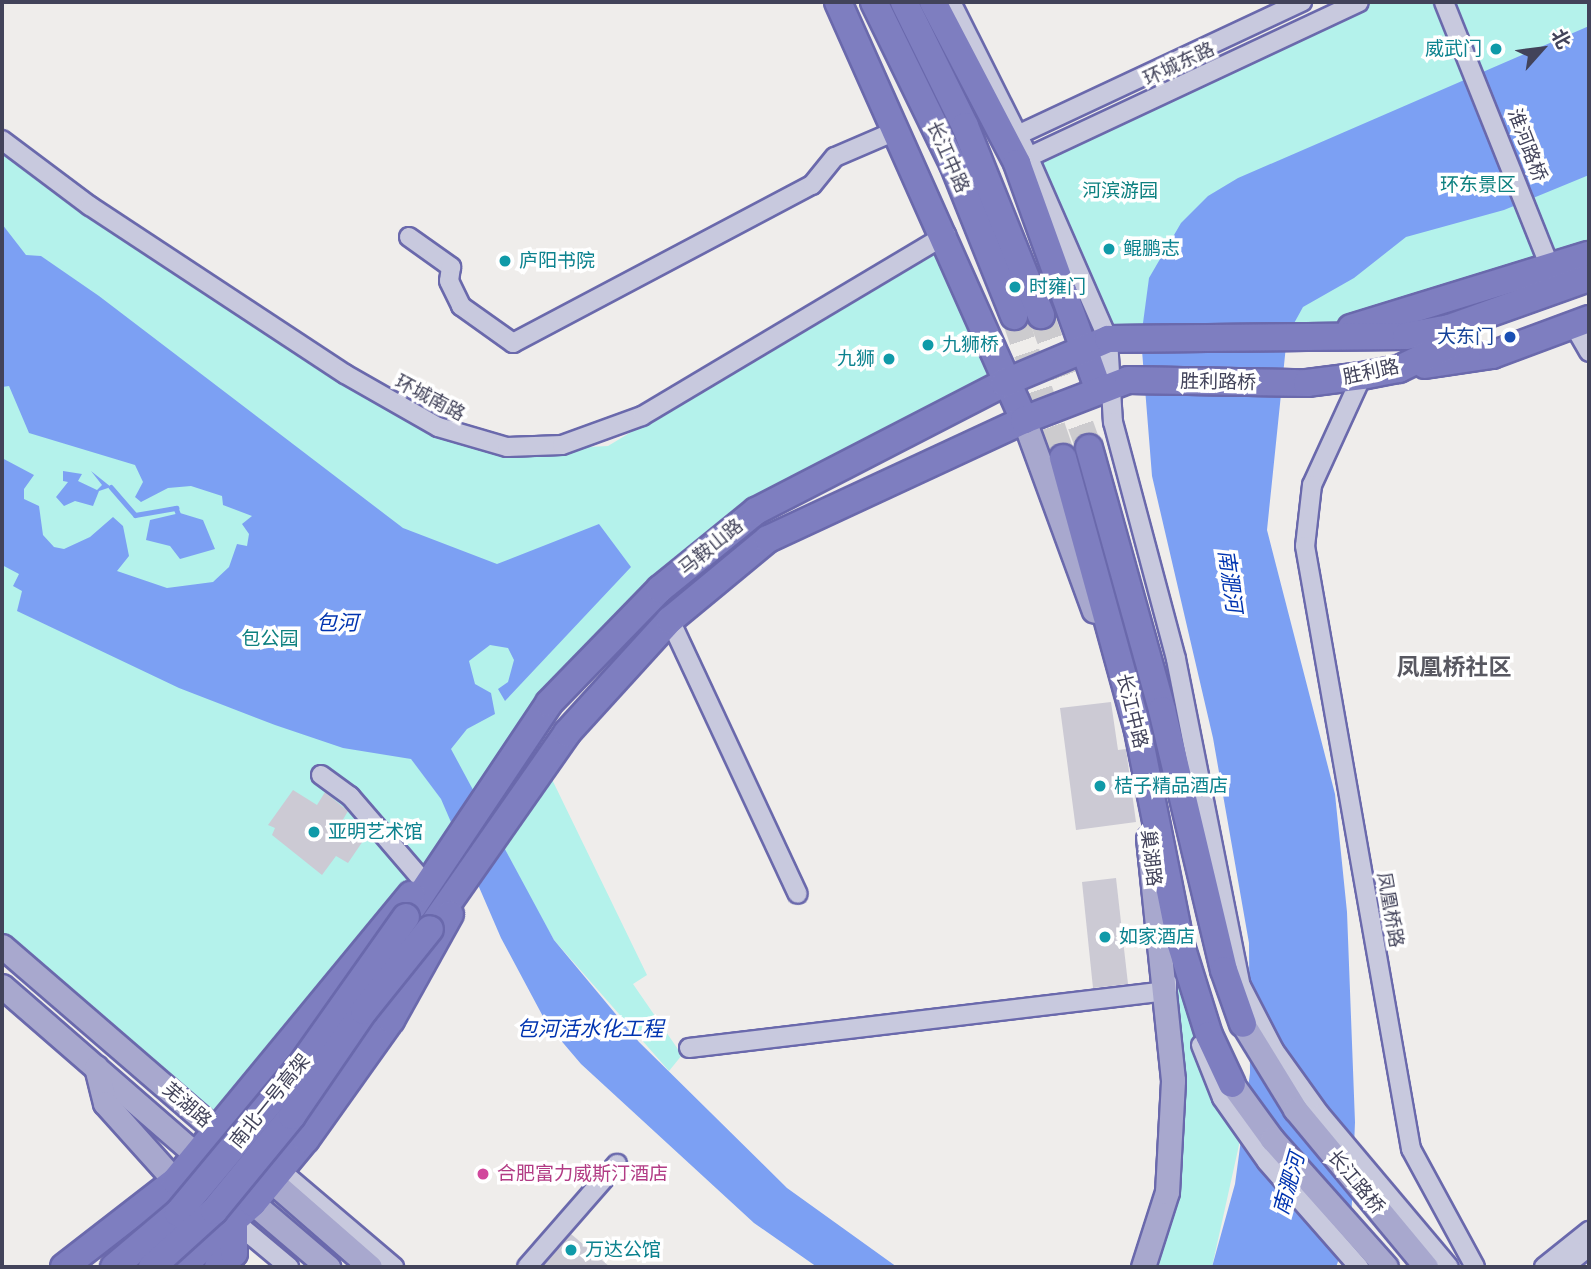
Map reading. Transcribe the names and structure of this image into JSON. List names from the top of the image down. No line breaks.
{"streets":{"highway":["长江中路","胜利路","胜利路桥","马鞍山路","南北一号高架"],"main road":["巢湖路","芜湖路","长江路桥"],"street":["环城东路","淮河路桥","环城南路","凤凰桥路"]},"crossings":[["长江中路","长江路桥"],["胜利路","胜利路桥"],["胜利路","马鞍山路"],["胜利路","凤凰桥路"],["胜利路桥","马鞍山路"],["马鞍山路","巢湖路"],["马鞍山路","南北一号高架"]],"districts":["凤凰桥社区"],"water":["南淝河","包河","包河活水化工程"],"parks":["环东景区","河滨游园","包公园"],"places":["威武门","鲲鹏志","庐阳书院","时雍门","大东门","九狮桥","九狮","桔子精品酒店","亚明艺术馆","如家酒店","合肥富力威斯汀酒店","万达公馆"],"north":"top right"}
